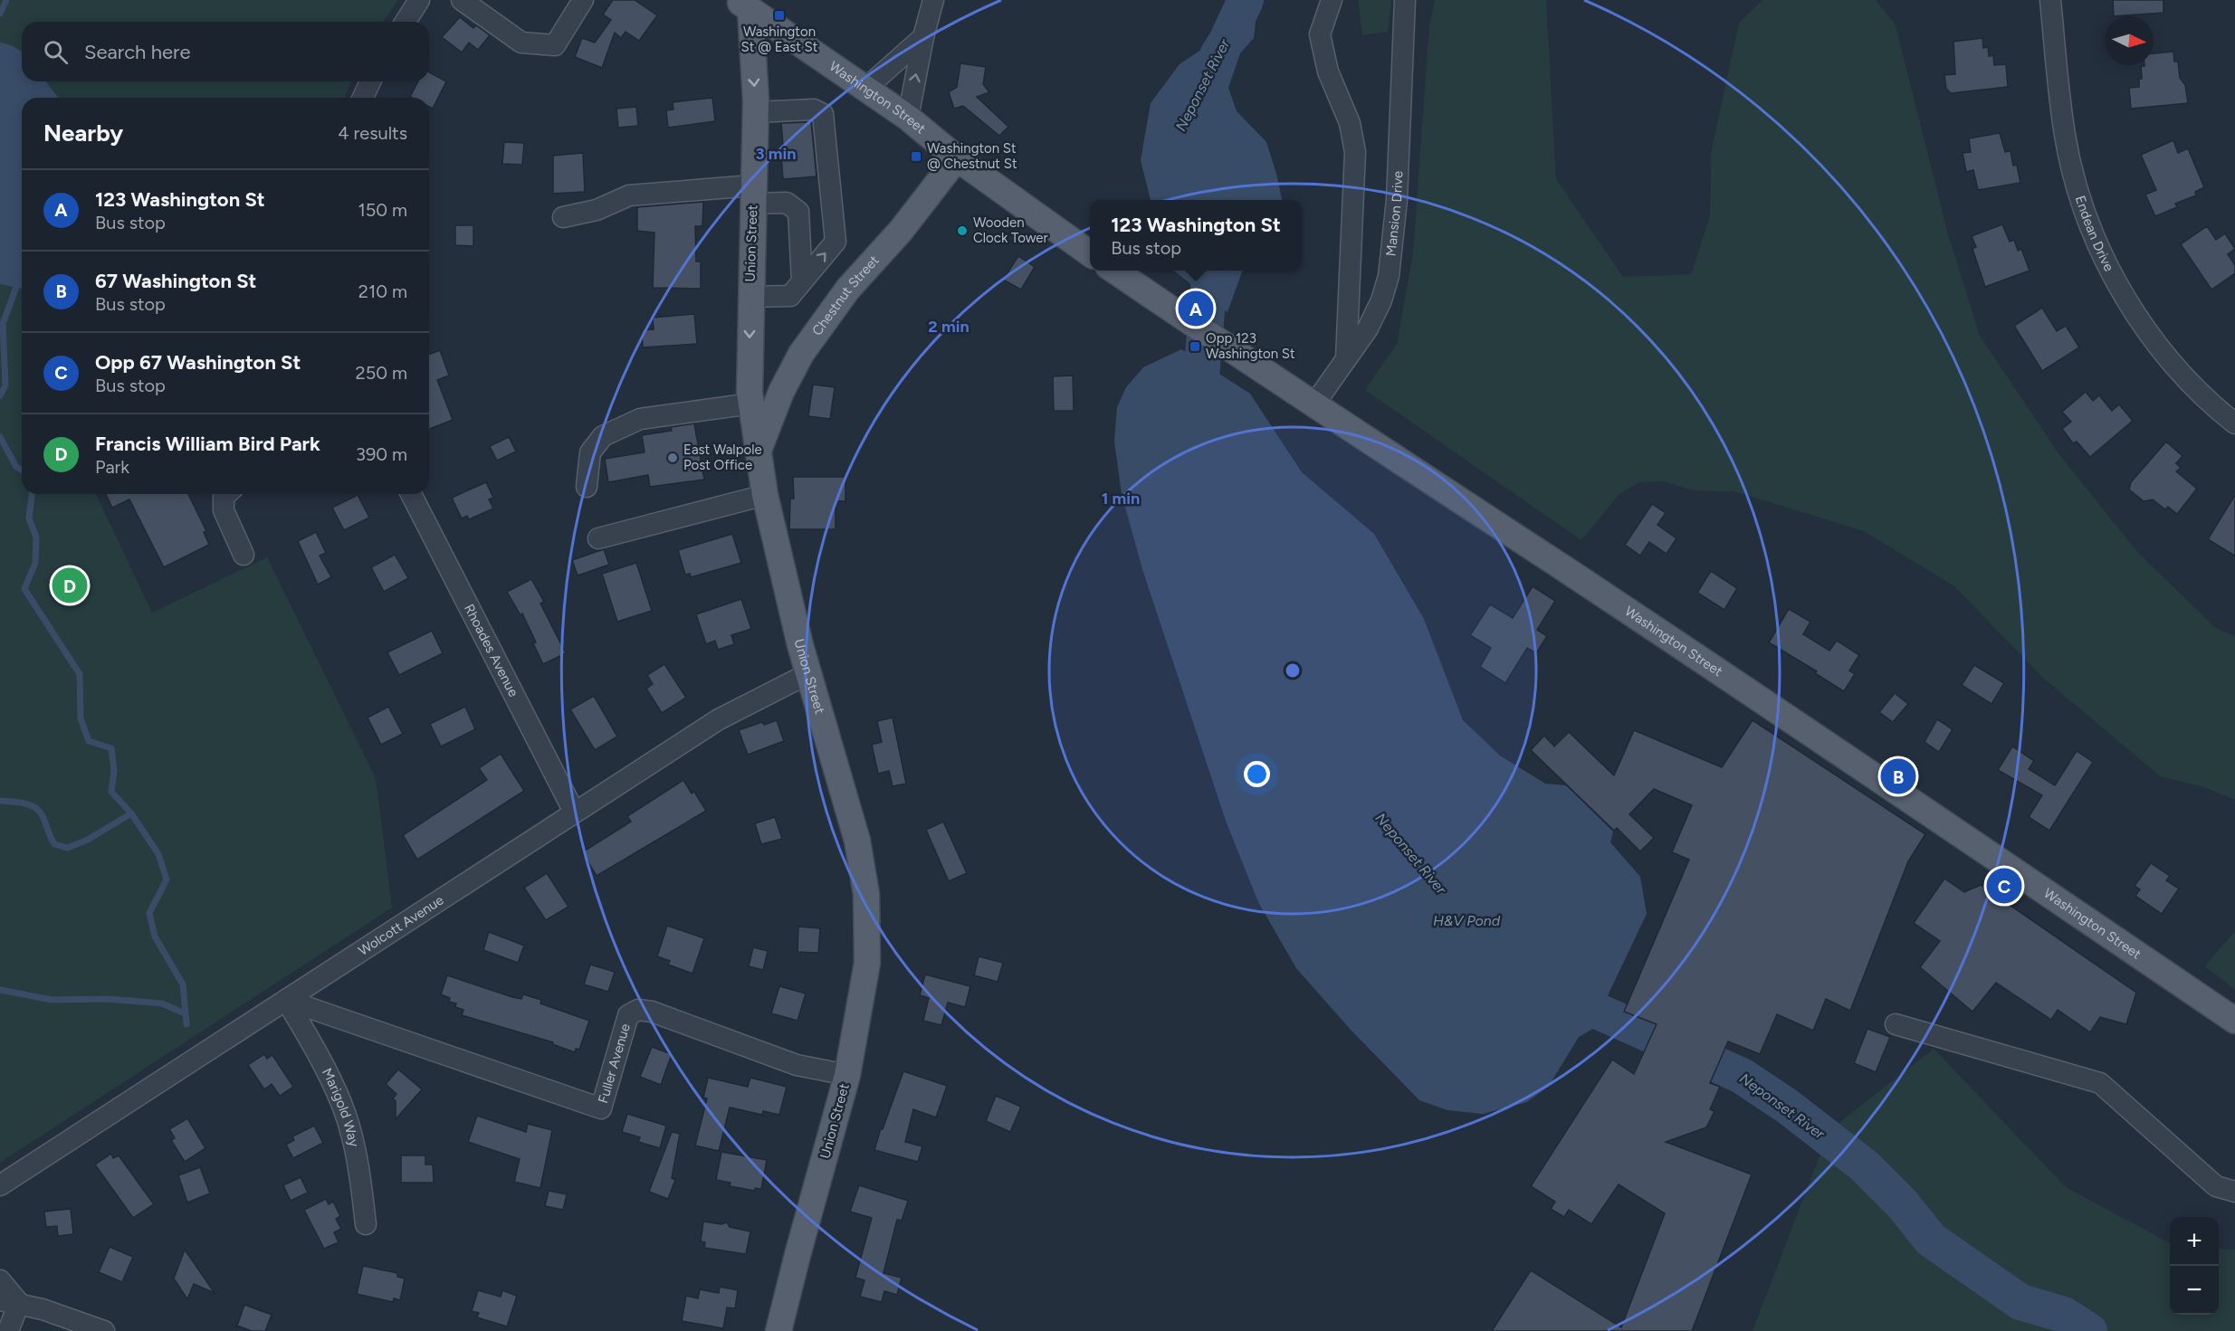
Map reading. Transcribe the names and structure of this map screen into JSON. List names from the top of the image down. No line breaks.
{"streets":{"main road":["Washington Street","Union Street","Chestnut Street"],"street":["Mansion Drive","Endean Drive","Rhoades Avenue","Wolcott Avenue","Fuller Avenue","Marigold Way"]},"crossings":[["Washington Street","Mansion Drive"],["Washington Street","Union Street"],["Washington Street","Chestnut Street"],["Union Street","Chestnut Street"],["Union Street","Wolcott Avenue"],["Union Street","Fuller Avenue"],["Rhoades Avenue","Wolcott Avenue"],["Wolcott Avenue","Fuller Avenue"],["Wolcott Avenue","Marigold Way"],["Fuller Avenue","Marigold Way"]],"water":["Neponset River","H&V Pond"],"places":{"transit":["Washington St @ East St","Washington St @ Chestnut St","Opp 123 Washington St"],"other":["Wooden Clock Tower","East Walpole Post Office"]},"north":"right","page":{"search":"Search here","heading":["Nearby","4 results"],"list":[{"mark":"A","name":"123 Washington St","note":"Bus stop","value":"150 m"},{"mark":"B","name":"67 Washington St","note":"Bus stop","value":"210 m"},{"mark":"C","name":"Opp 67 Washington St","note":"Bus stop","value":"250 m"},{"mark":"D","name":"Francis William Bird Park","note":"Park","value":"390 m"}],"popup":["123 Washington St","Bus stop"],"pins":["A","D","B","C"],"map_buttons":["+","−"]},"rings":["3 min","2 min","1 min"]}
